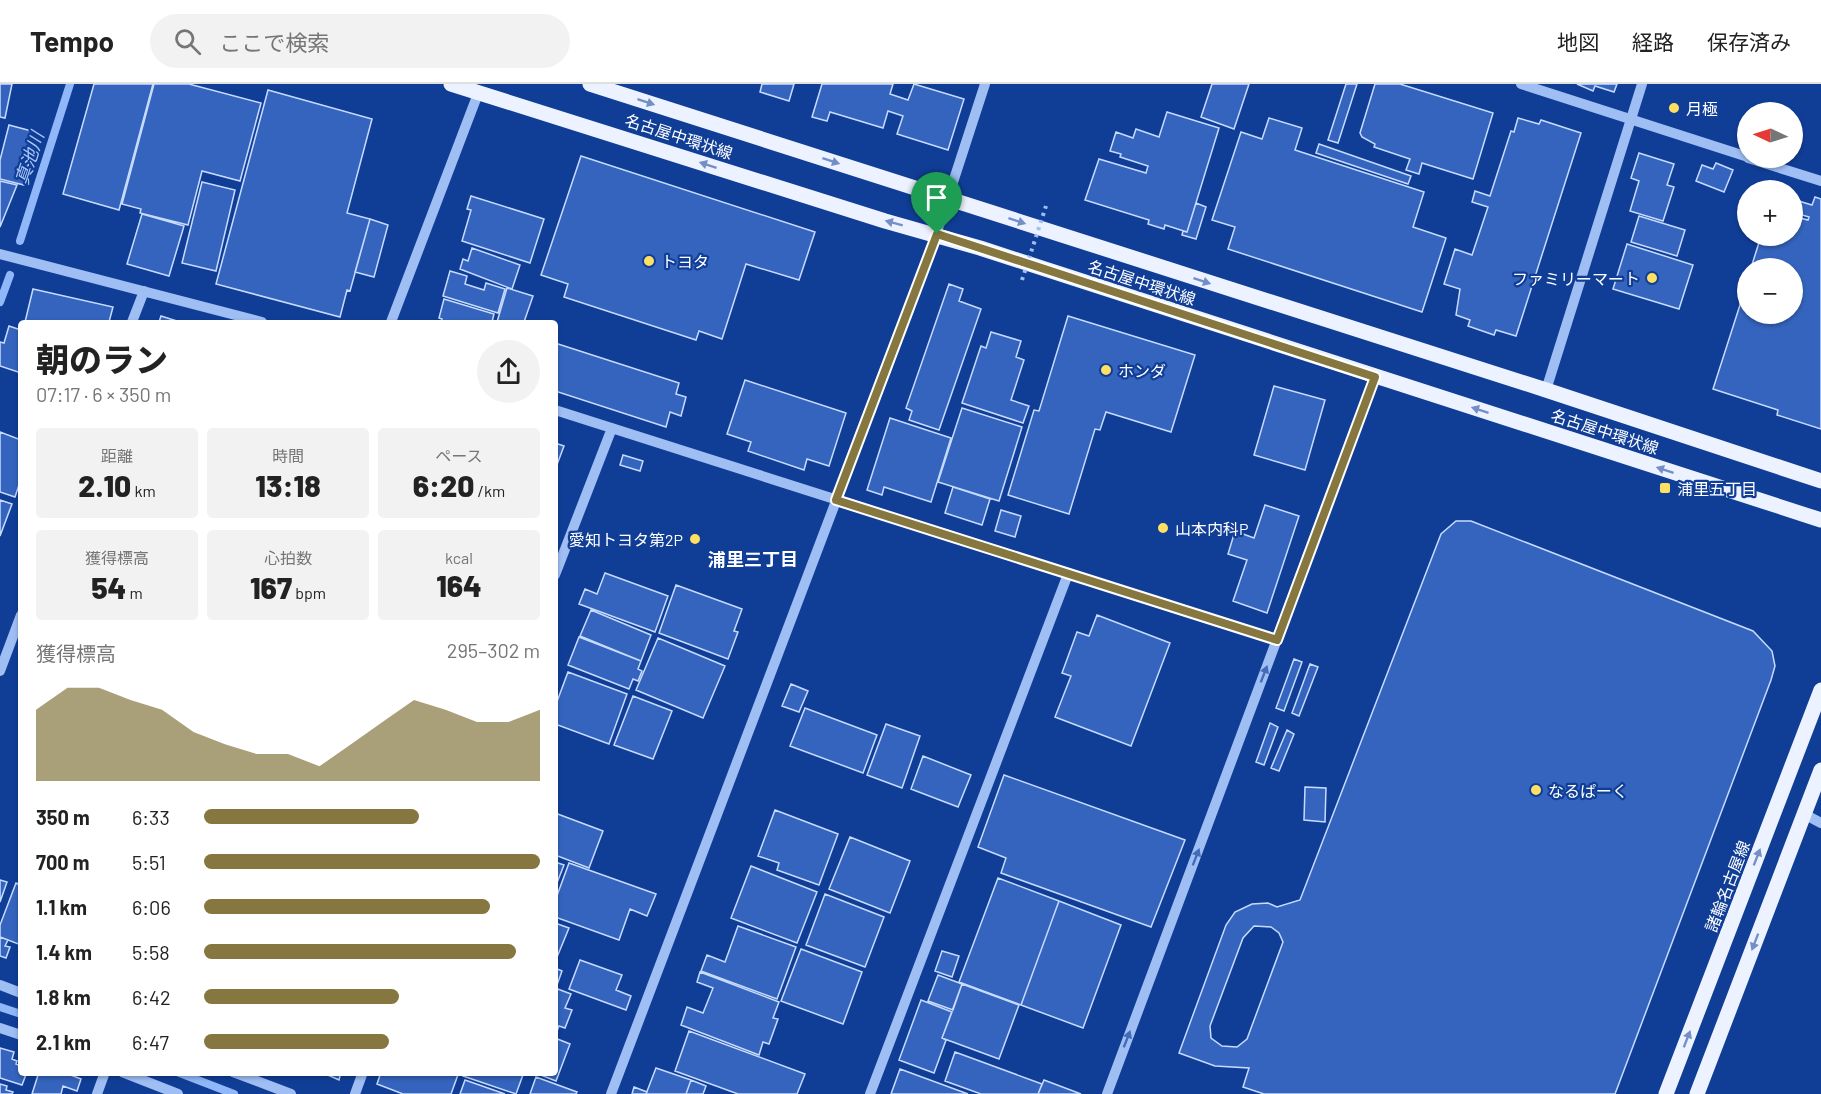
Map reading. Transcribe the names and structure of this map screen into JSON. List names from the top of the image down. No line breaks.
{"streets":{"main road":["名古屋中環状線","諸輪名古屋線"]},"districts":["浦里三丁目"],"water":["真池川"],"places":{"other":["月極","トヨタ","ファミリーマート","ホンダ","山本内科P","愛知トヨタ第2P","なるぱーく"],"transit":["浦里五丁目"]},"north":"left","page":{"header":"Tempo","search":"ここで検索","nav":["地図","経路","保存済み"],"map_buttons":["+","−"],"heading":["朝のラン","07:17 · 6 × 350 m"],"stats":[["距離","2.10 km"],["時間","13:18"],["ペース","6:20 /km"],["獲得標高","54 m"],["心拍数","167 bpm"],["kcal","164"]],"chart":["獲得標高","295–302 m"],"list":[{"name":"350 m","note":"6:33"},{"name":"700 m","note":"5:51"},{"name":"1.1 km","note":"6:06"},{"name":"1.4 km","note":"5:58"},{"name":"1.8 km","note":"6:42"},{"name":"2.1 km","note":"6:47"}]}}
